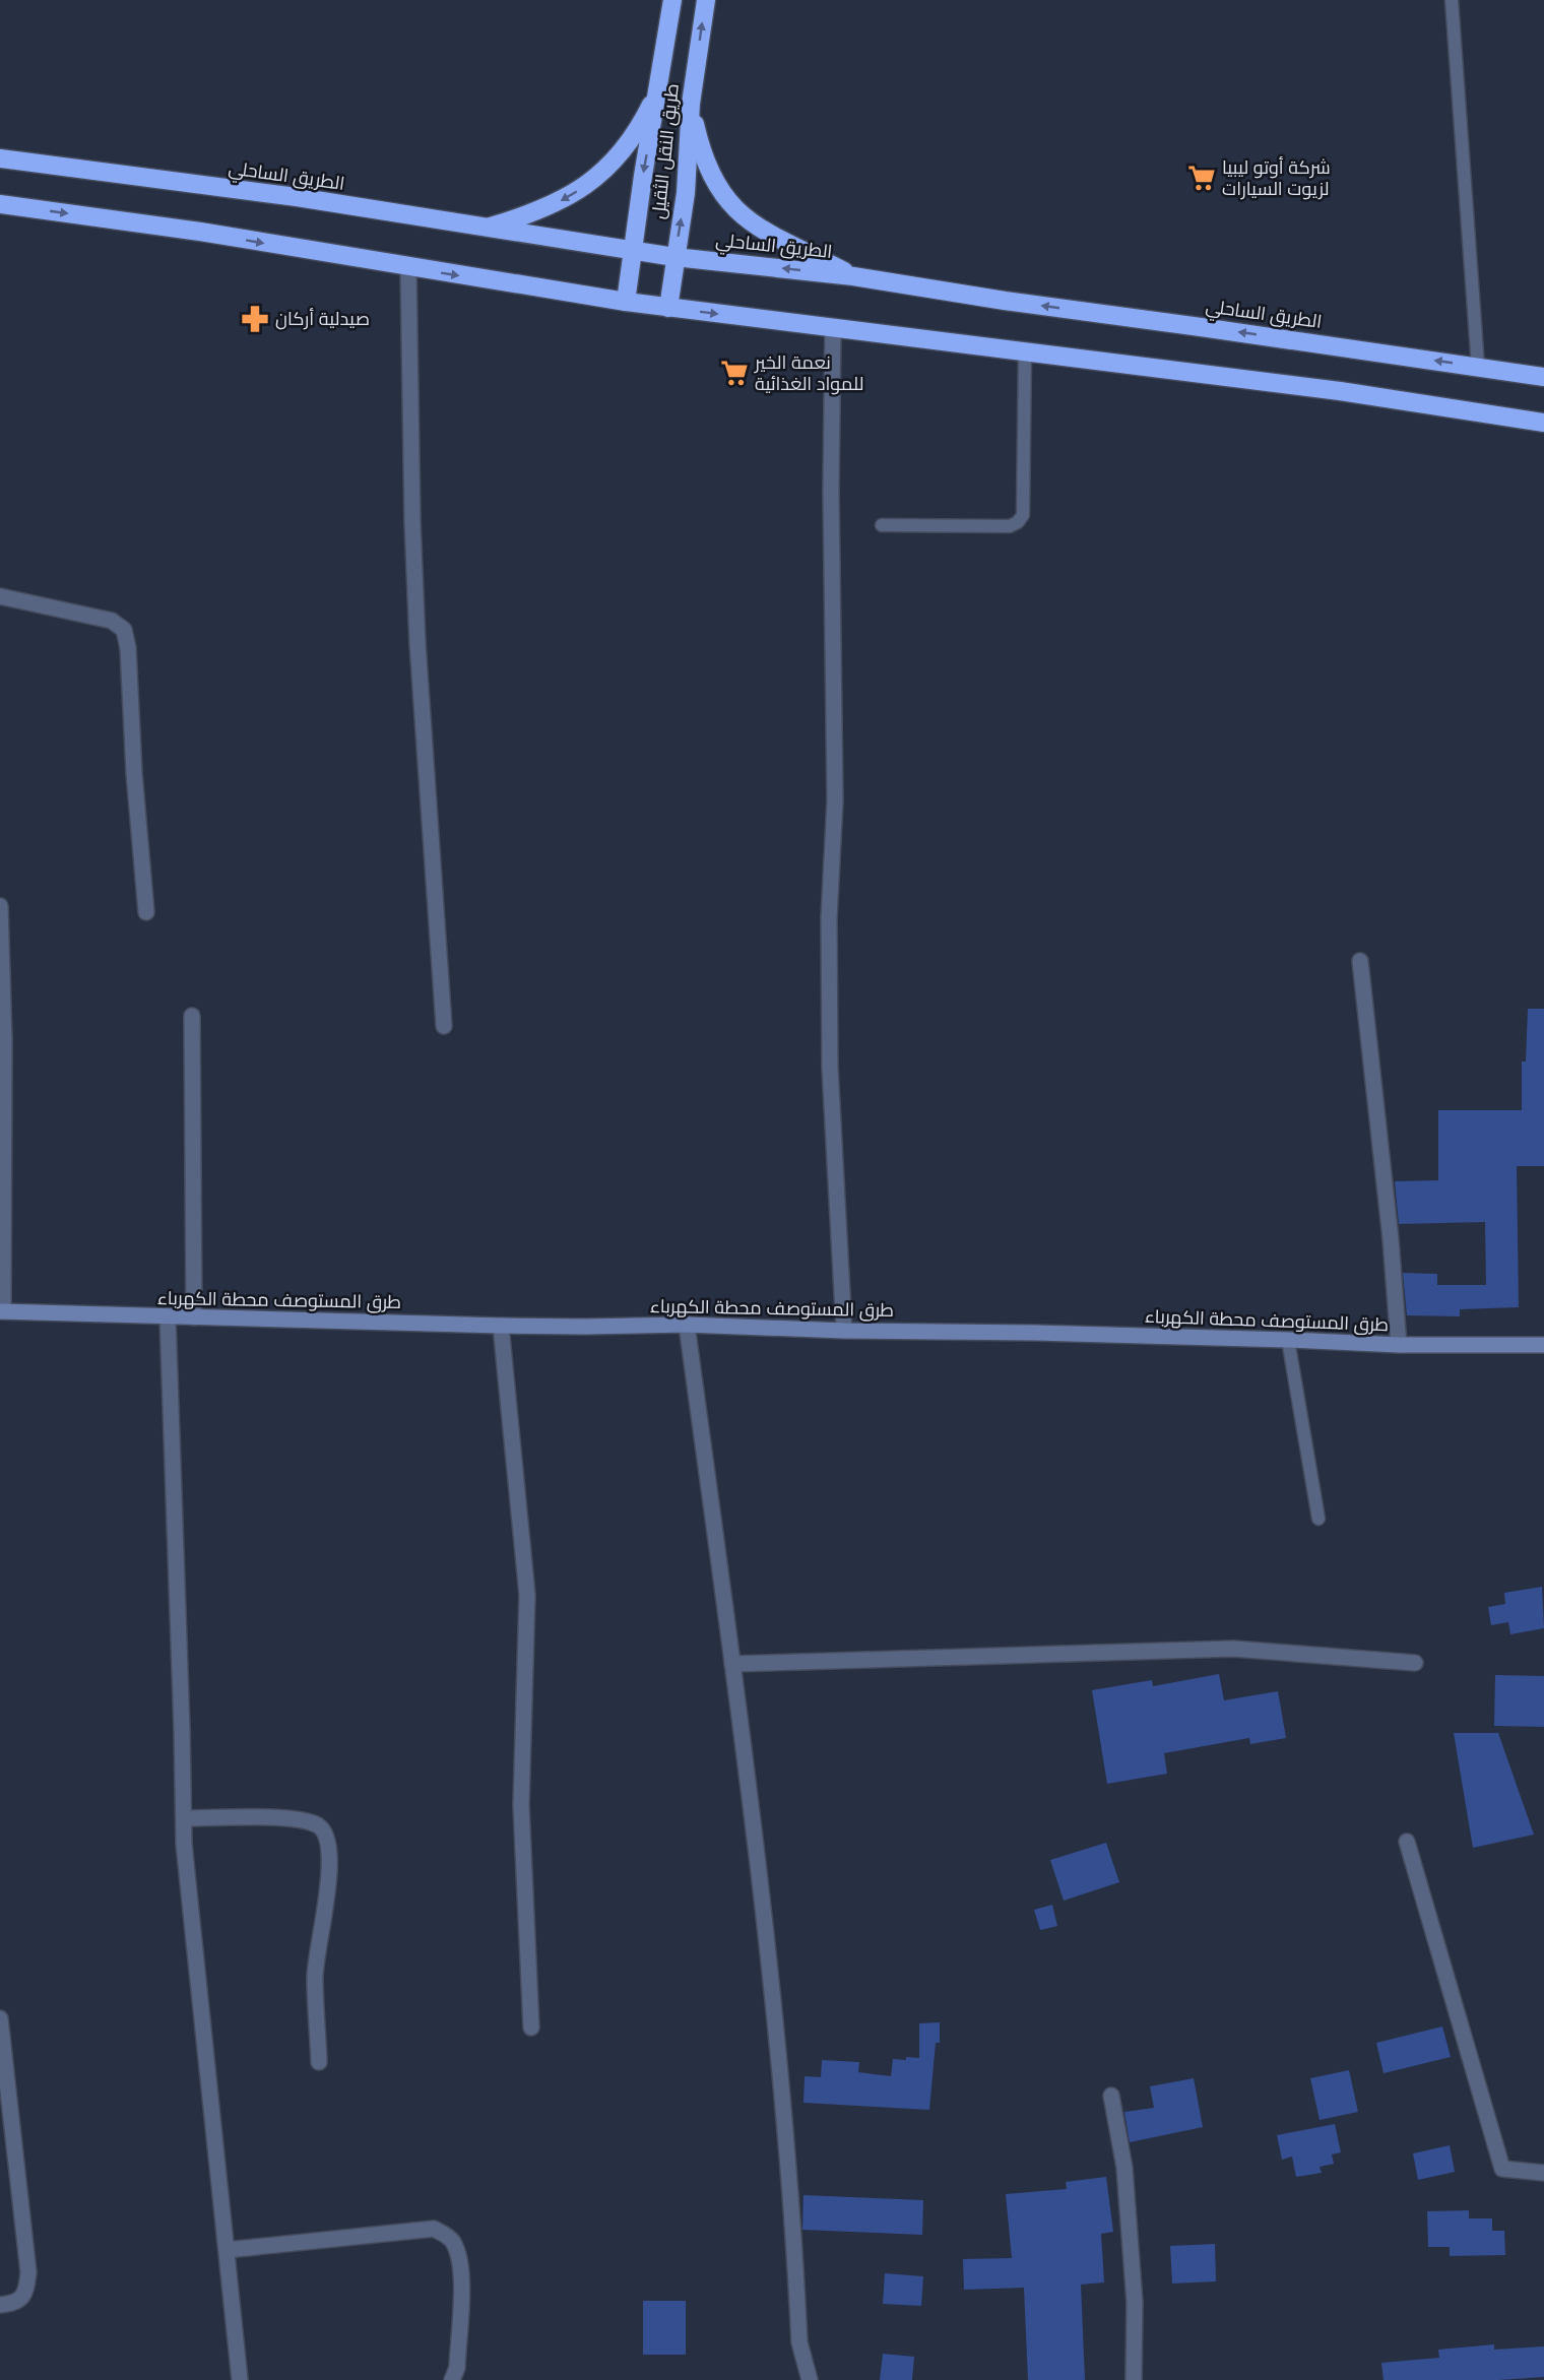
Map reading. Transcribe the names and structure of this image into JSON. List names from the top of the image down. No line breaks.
{"streets":{"highway":["طريق النقل الثقيل","الطريق الساحلي"],"street":["طرق المستوصف محطة الكهرباء"]},"crossings":[["طريق النقل الثقيل","الطريق الساحلي"]],"places":{"supermarket":["شركة أوتو ليبيا لزيوت السيارات","نعمة الخير للمواد الغذائية"],"pharmacy":["صيدلية أركان"]}}
